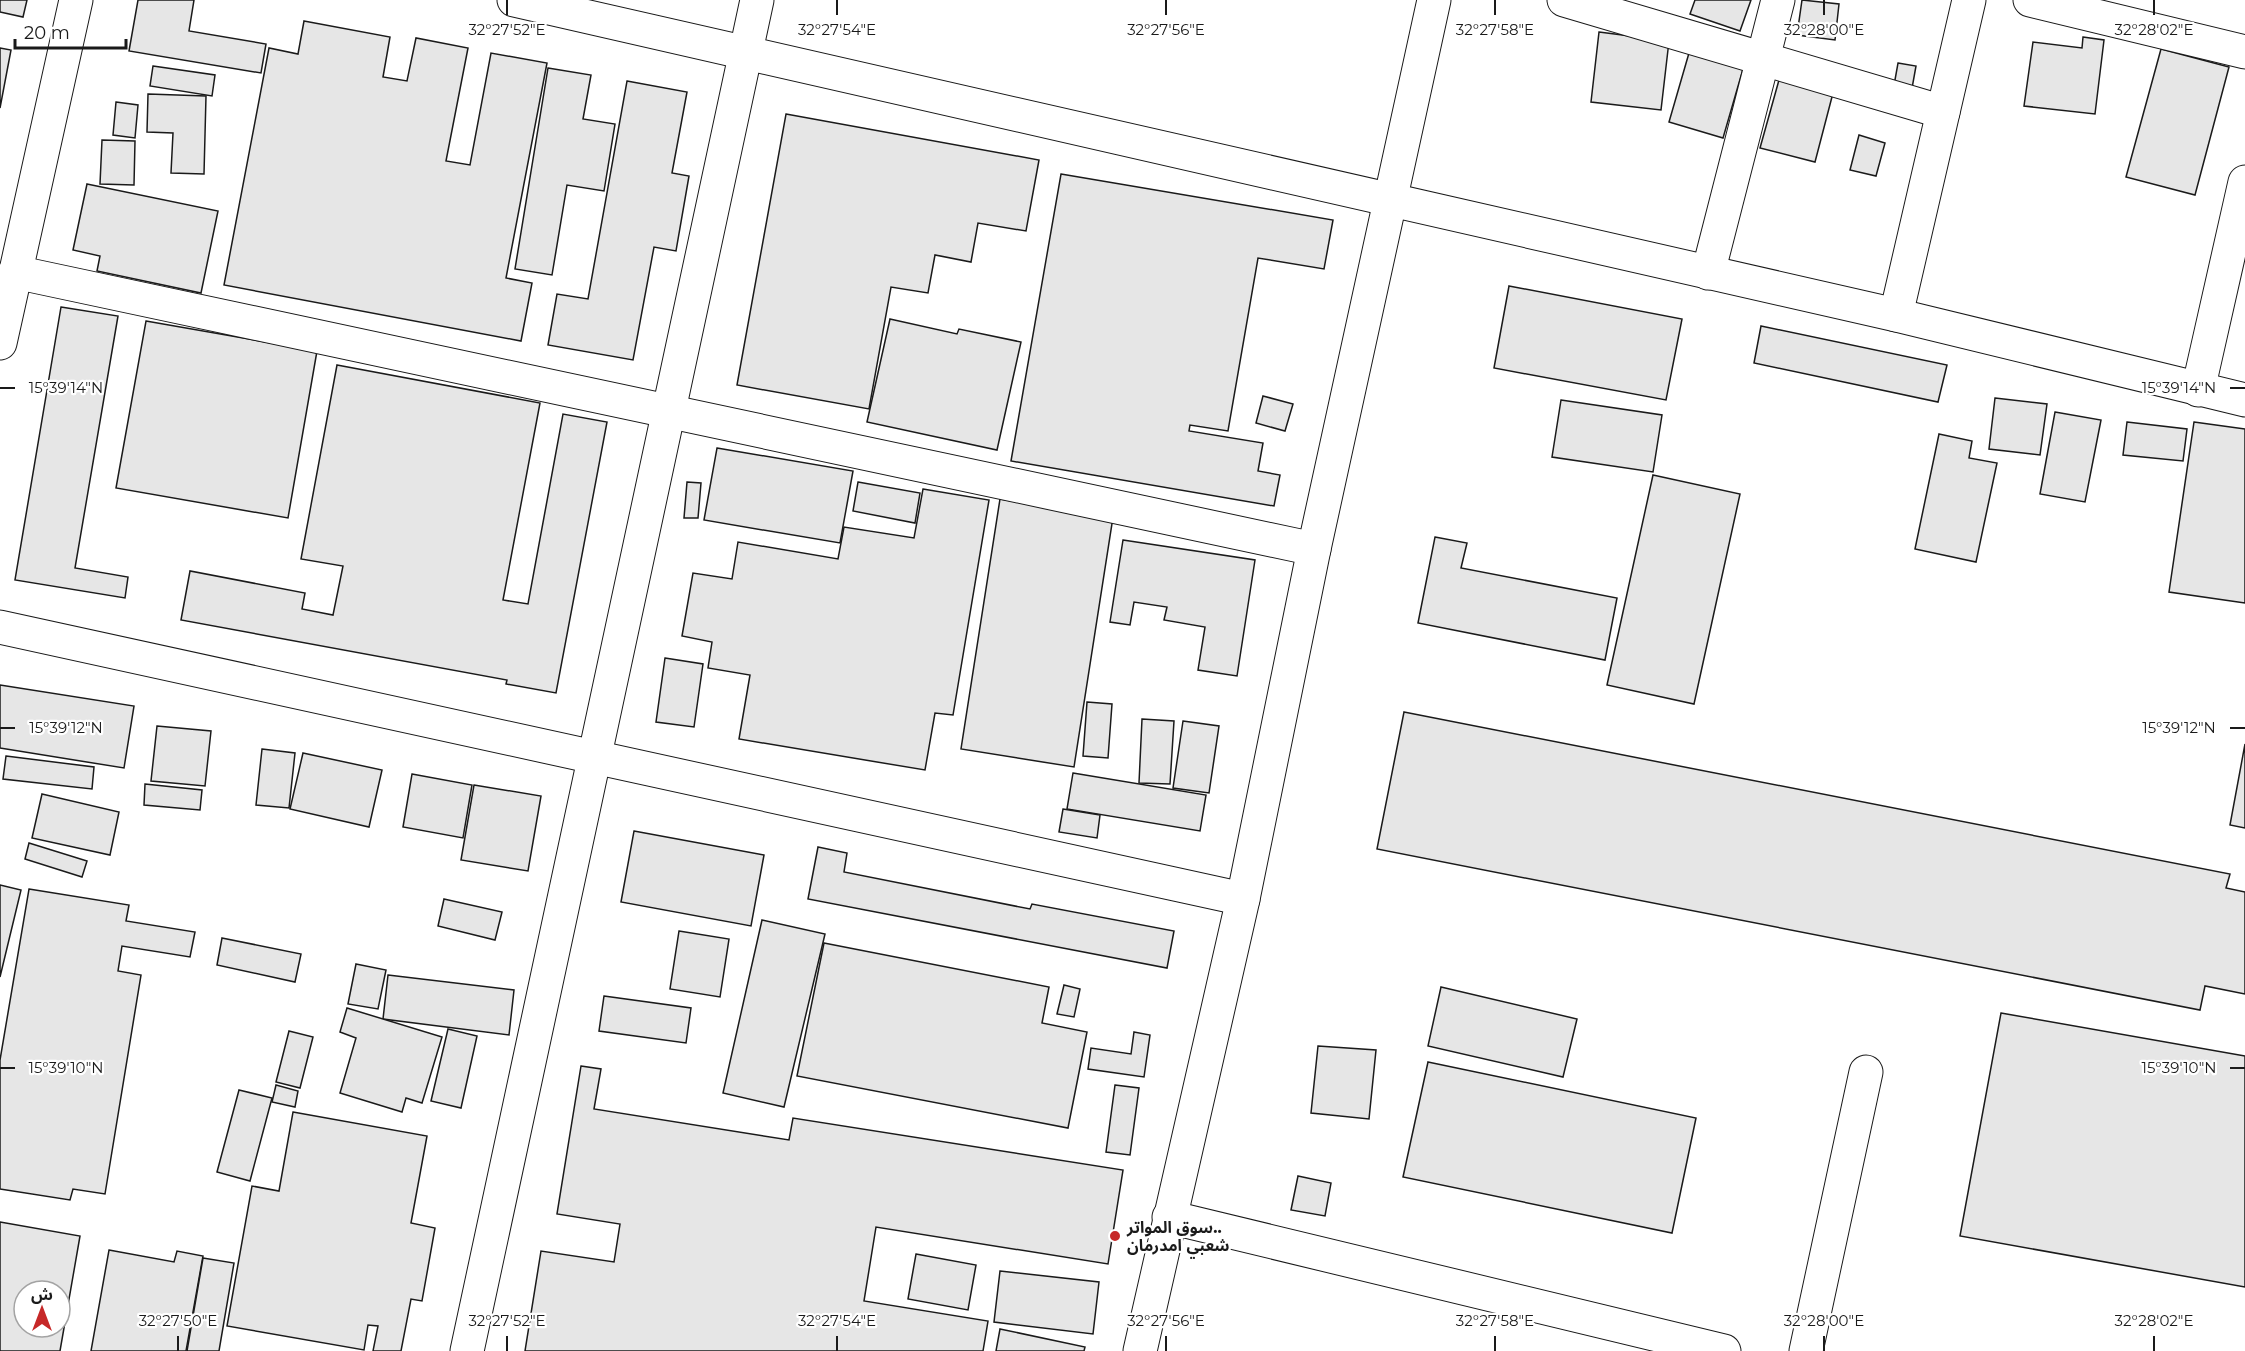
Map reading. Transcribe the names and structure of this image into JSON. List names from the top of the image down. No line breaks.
{"places":["سوق المواتر.. شعبي امدرمان"],"scale_bar":"20 m","north":"top","coordinates":["32°27'52\"E","32°27'54\"E","32°27'56\"E","32°27'58\"E","32°28'00\"E","32°28'02\"E","15°39'14\"N","15°39'12\"N","15°39'10\"N","32°27'50\"E"]}
